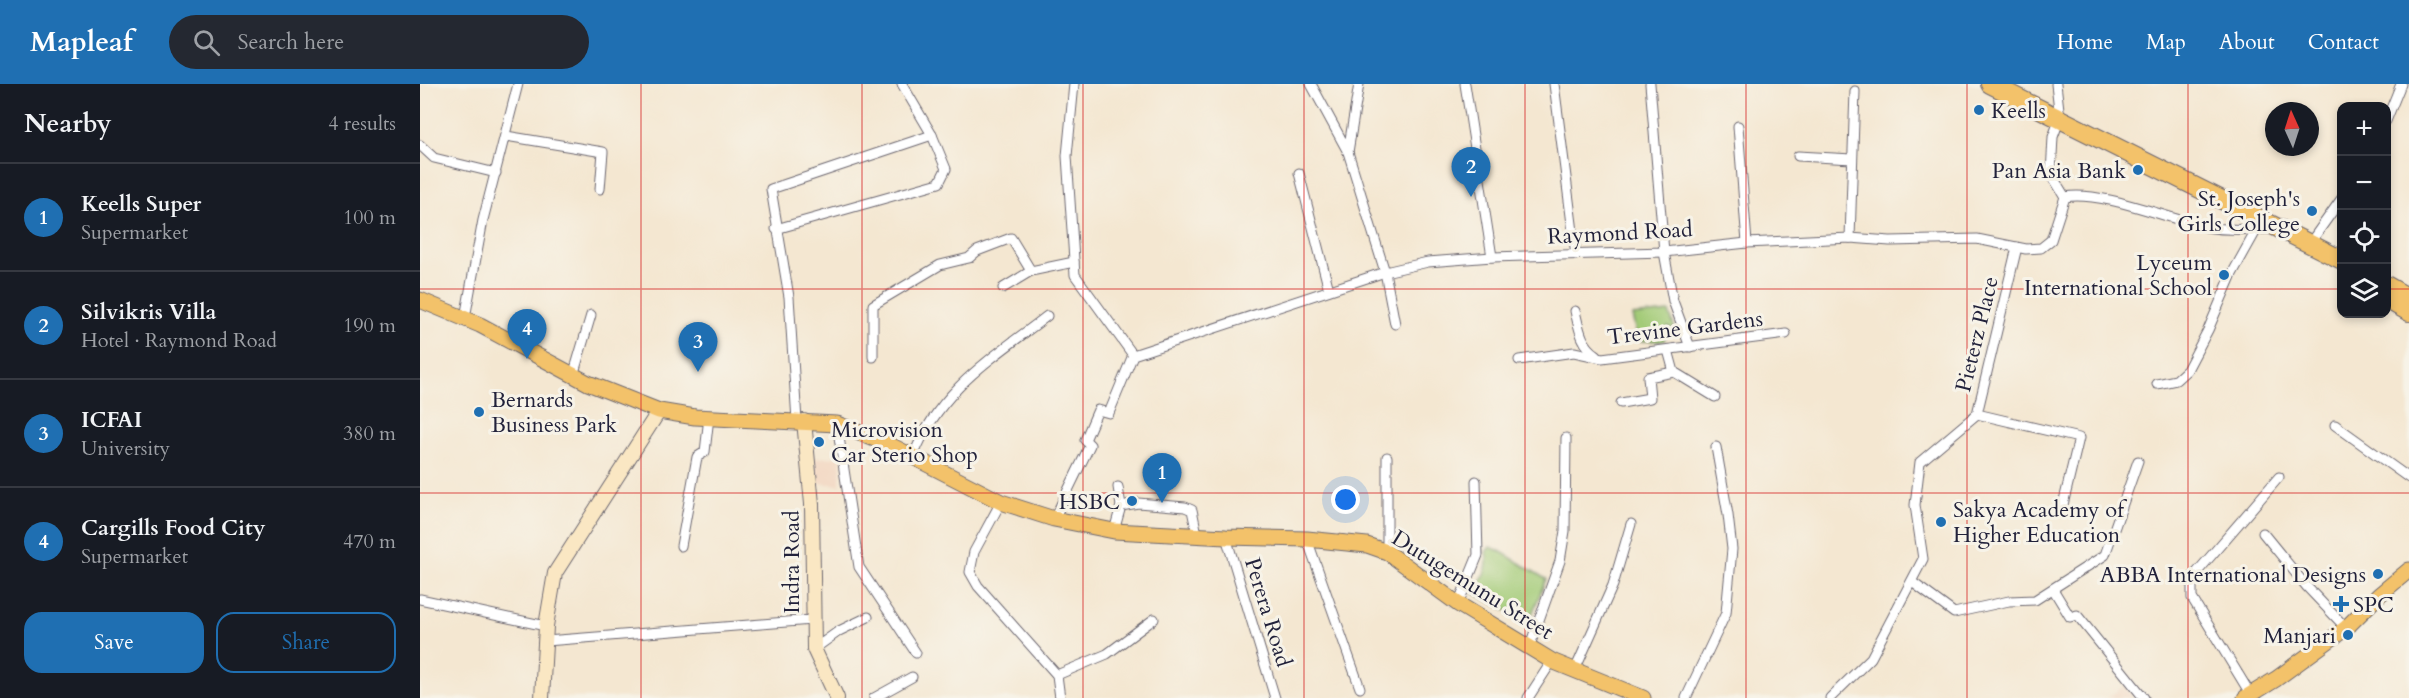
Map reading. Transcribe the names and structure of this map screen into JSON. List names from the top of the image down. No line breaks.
{"streets":{"main road":["Dutugemunu Street"],"street":["Raymond Road","Trevine Gardens","Pieterz Place","Indra Road","Perera Road"]},"crossings":[["Raymond Road","Pieterz Place"],["Indra Road","Dutugemunu Street"],["Dutugemunu Street","Perera Road"]],"places":{"other":["Keells","Pan Asia Bank","St. Joseph's Girls College","Lyceum International School","Bernards Business Park","Microvision Car Sterio Shop","HSBC","Sakya Academy of Higher Education","ABBA International Designs","Manjari"],"health":["SPC"]},"north":"top","page":{"header":"Mapleaf","search":"Search here","nav":["Home","Map","About","Contact"],"heading":["Nearby","4 results"],"map_buttons":["+","−"],"pins":["2","4","3","1"],"list":[{"mark":"1","name":"Keells Super","note":"Supermarket","value":"100 m"},{"mark":"2","name":"Silvikris Villa","note":"Hotel · Raymond Road","value":"190 m"},{"mark":"3","name":"ICFAI","note":"University","value":"380 m"},{"mark":"4","name":"Cargills Food City","note":"Supermarket","value":"470 m"}],"buttons":["Save","Share"]}}
